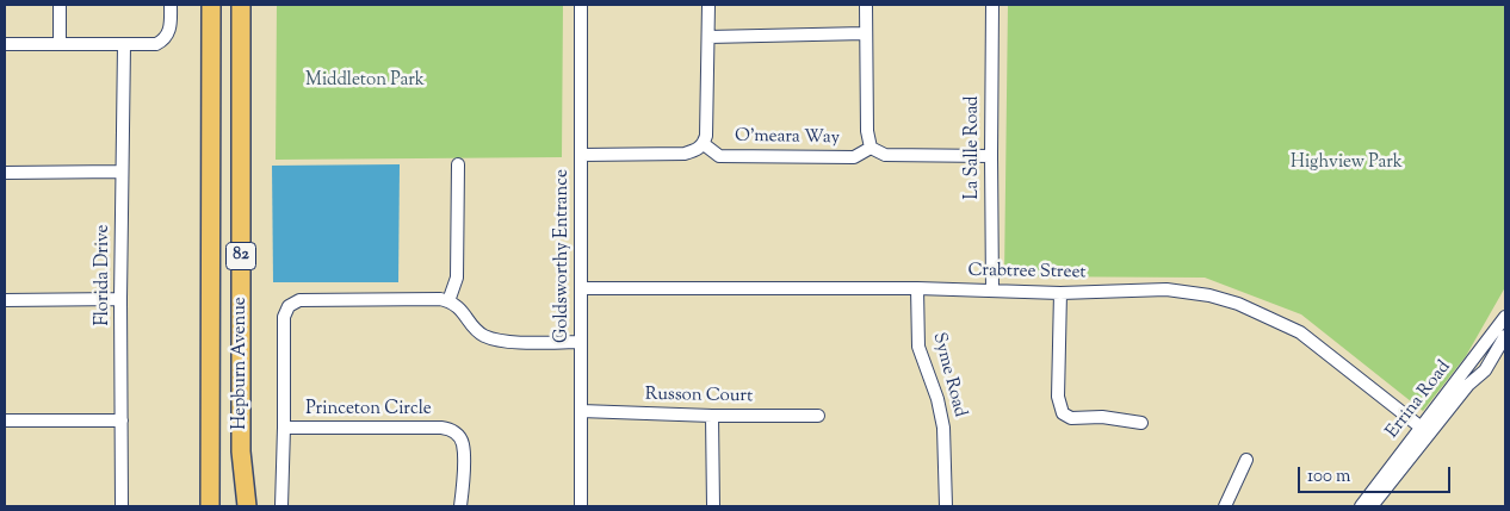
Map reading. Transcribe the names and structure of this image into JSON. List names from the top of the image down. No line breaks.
{"streets":{"main road":["82","Hepburn Avenue"],"street":["O'meara Way","La Salle Road","Goldsworthy Entrance","Crabtree Street","Florida Drive","Syme Road","Russon Court","Errina Road","Princeton Circle"]},"crossings":[["La Salle Road","Crabtree Street"],["Goldsworthy Entrance","Crabtree Street"],["Goldsworthy Entrance","Russon Court"],["Crabtree Street","Syme Road"],["Crabtree Street","Errina Road"]],"parks":["Middleton Park","Highview Park"],"scale_bar":"100 m"}
